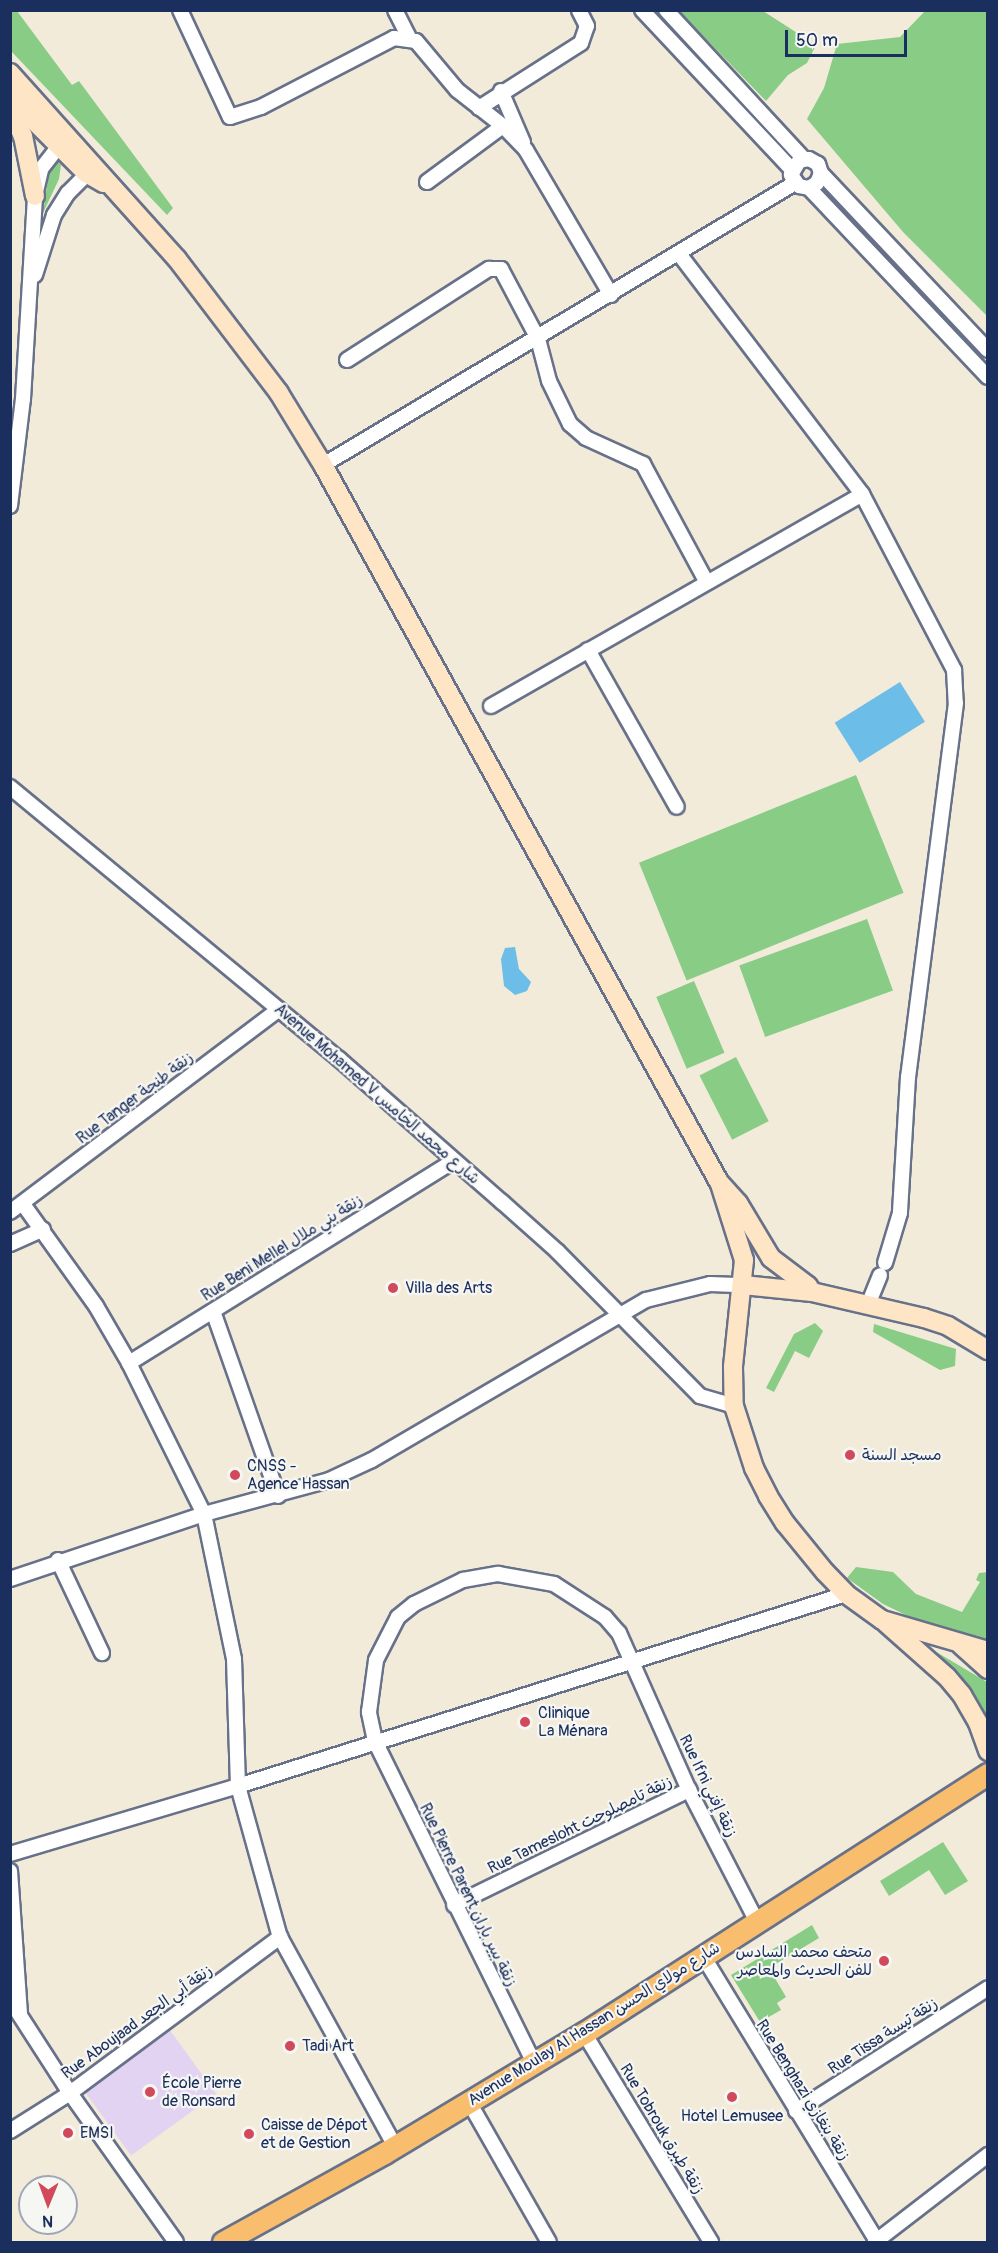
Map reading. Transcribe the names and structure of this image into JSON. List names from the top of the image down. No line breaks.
{"streets":{"main road":["Avenue Moulay Al Hassan شارع مولاي الحسن"],"street":["Avenue Mohamed V شارع محمد الخامس","Rue Tanger زنقة طنجة","Rue Beni Mellel زنقة بني ملال","Rue Ifni زنقة إفني","Rue Tamesloht زنقة تامصلوحت","Rue Pierre Parent زنقة بيير باران","Rue Aboujaad زنقة أبي الجعد","Rue Tissa زنقة تيسة","Rue Benghazi زنقة بنغازي","Rue Tobrouk زنقة طبرق"]},"crossings":[["Avenue Mohamed V شارع محمد الخامس","Rue Tanger زنقة طنجة"],["Avenue Mohamed V شارع محمد الخامس","Rue Beni Mellel زنقة بني ملال"],["Rue Ifni زنقة إفني","Rue Tamesloht زنقة تامصلوحت"],["Rue Ifni زنقة إفني","Rue Pierre Parent زنقة بيير باران"],["Rue Ifni زنقة إفني","Avenue Moulay Al Hassan شارع مولاي الحسن"],["Rue Tamesloht زنقة تامصلوحت","Rue Pierre Parent زنقة بيير باران"],["Rue Pierre Parent زنقة بيير باران","Avenue Moulay Al Hassan شارع مولاي الحسن"],["Avenue Moulay Al Hassan شارع مولاي الحسن","Rue Benghazi زنقة بنغازي"],["Avenue Moulay Al Hassan شارع مولاي الحسن","Rue Tobrouk زنقة طبرق"],["Rue Tissa زنقة تيسة","Rue Benghazi زنقة بنغازي"]],"places":["Villa des Arts","مسجد السنة","CNSS - Agence Hassan","Clinique La Ménara","متحف محمد السادس للفن الحديث والمعاصر","Tadi Art","École Pierre de Ronsard","Hotel Lemusee","EMSI","Caisse de Dépot et de Gestion"],"scale_bar":"50 m","north":"bottom"}
